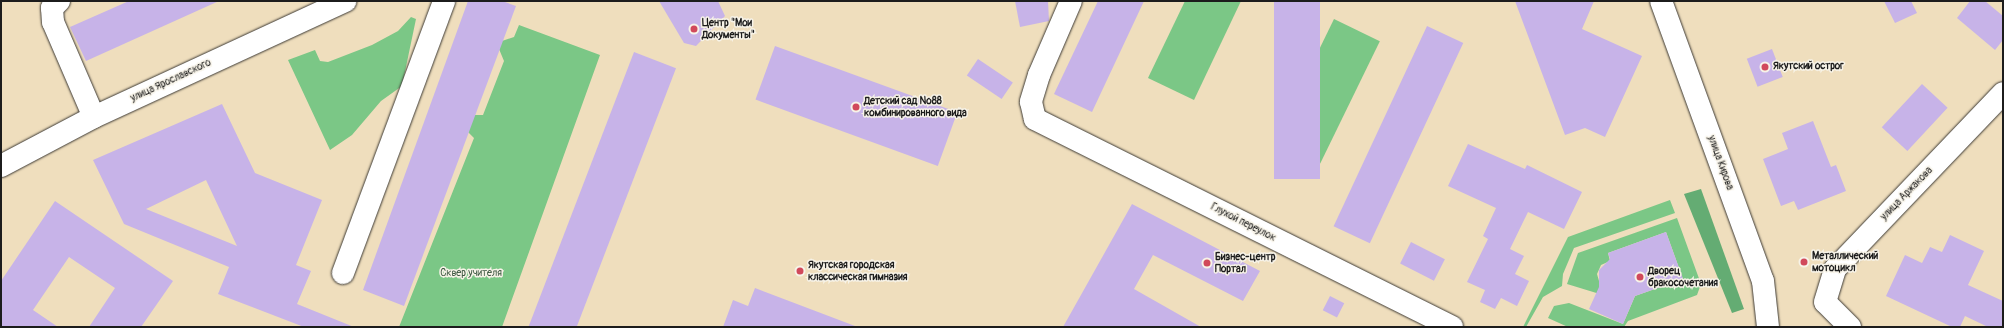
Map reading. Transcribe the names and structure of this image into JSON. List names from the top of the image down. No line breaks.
{"streets":{"street":["улица Ярославского","улица Кирова","улица Аржакова","Глухой переулок"]},"parks":["Сквер учителя"],"places":["Центр \"Мои Документы\"","Якутский острог","Детский сад №88 комбинированного вида","Металлический мотоцикл","Бизнес-центр Портал","Якутская городская классическая гимназия","Дворец бракосочетания"]}
